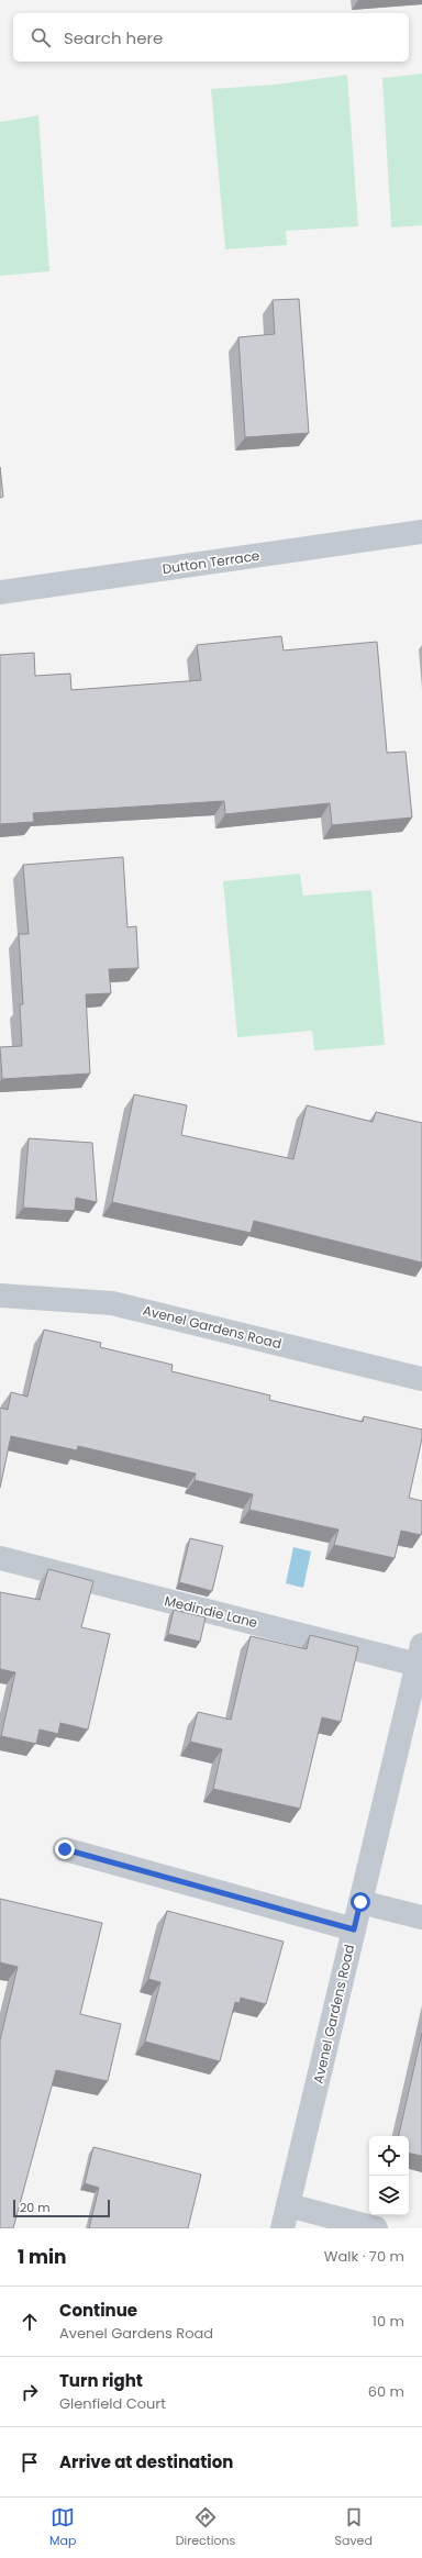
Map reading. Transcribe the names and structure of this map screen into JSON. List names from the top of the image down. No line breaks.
{"streets":{"street":["Dutton Terrace","Avenel Gardens Road","Medindie Lane"]},"crossings":[["Avenel Gardens Road","Medindie Lane"]],"scale_bar":"20 m","page":{"search":"Search here","scale":"20 m","heading":["1 min","Walk · 70 m"],"list":[["Continue","Avenel Gardens Road","10 m"],["Turn right","Glenfield Court","60 m"],"Arrive at destination"],"nav":["Map","Directions","Saved"]}}
